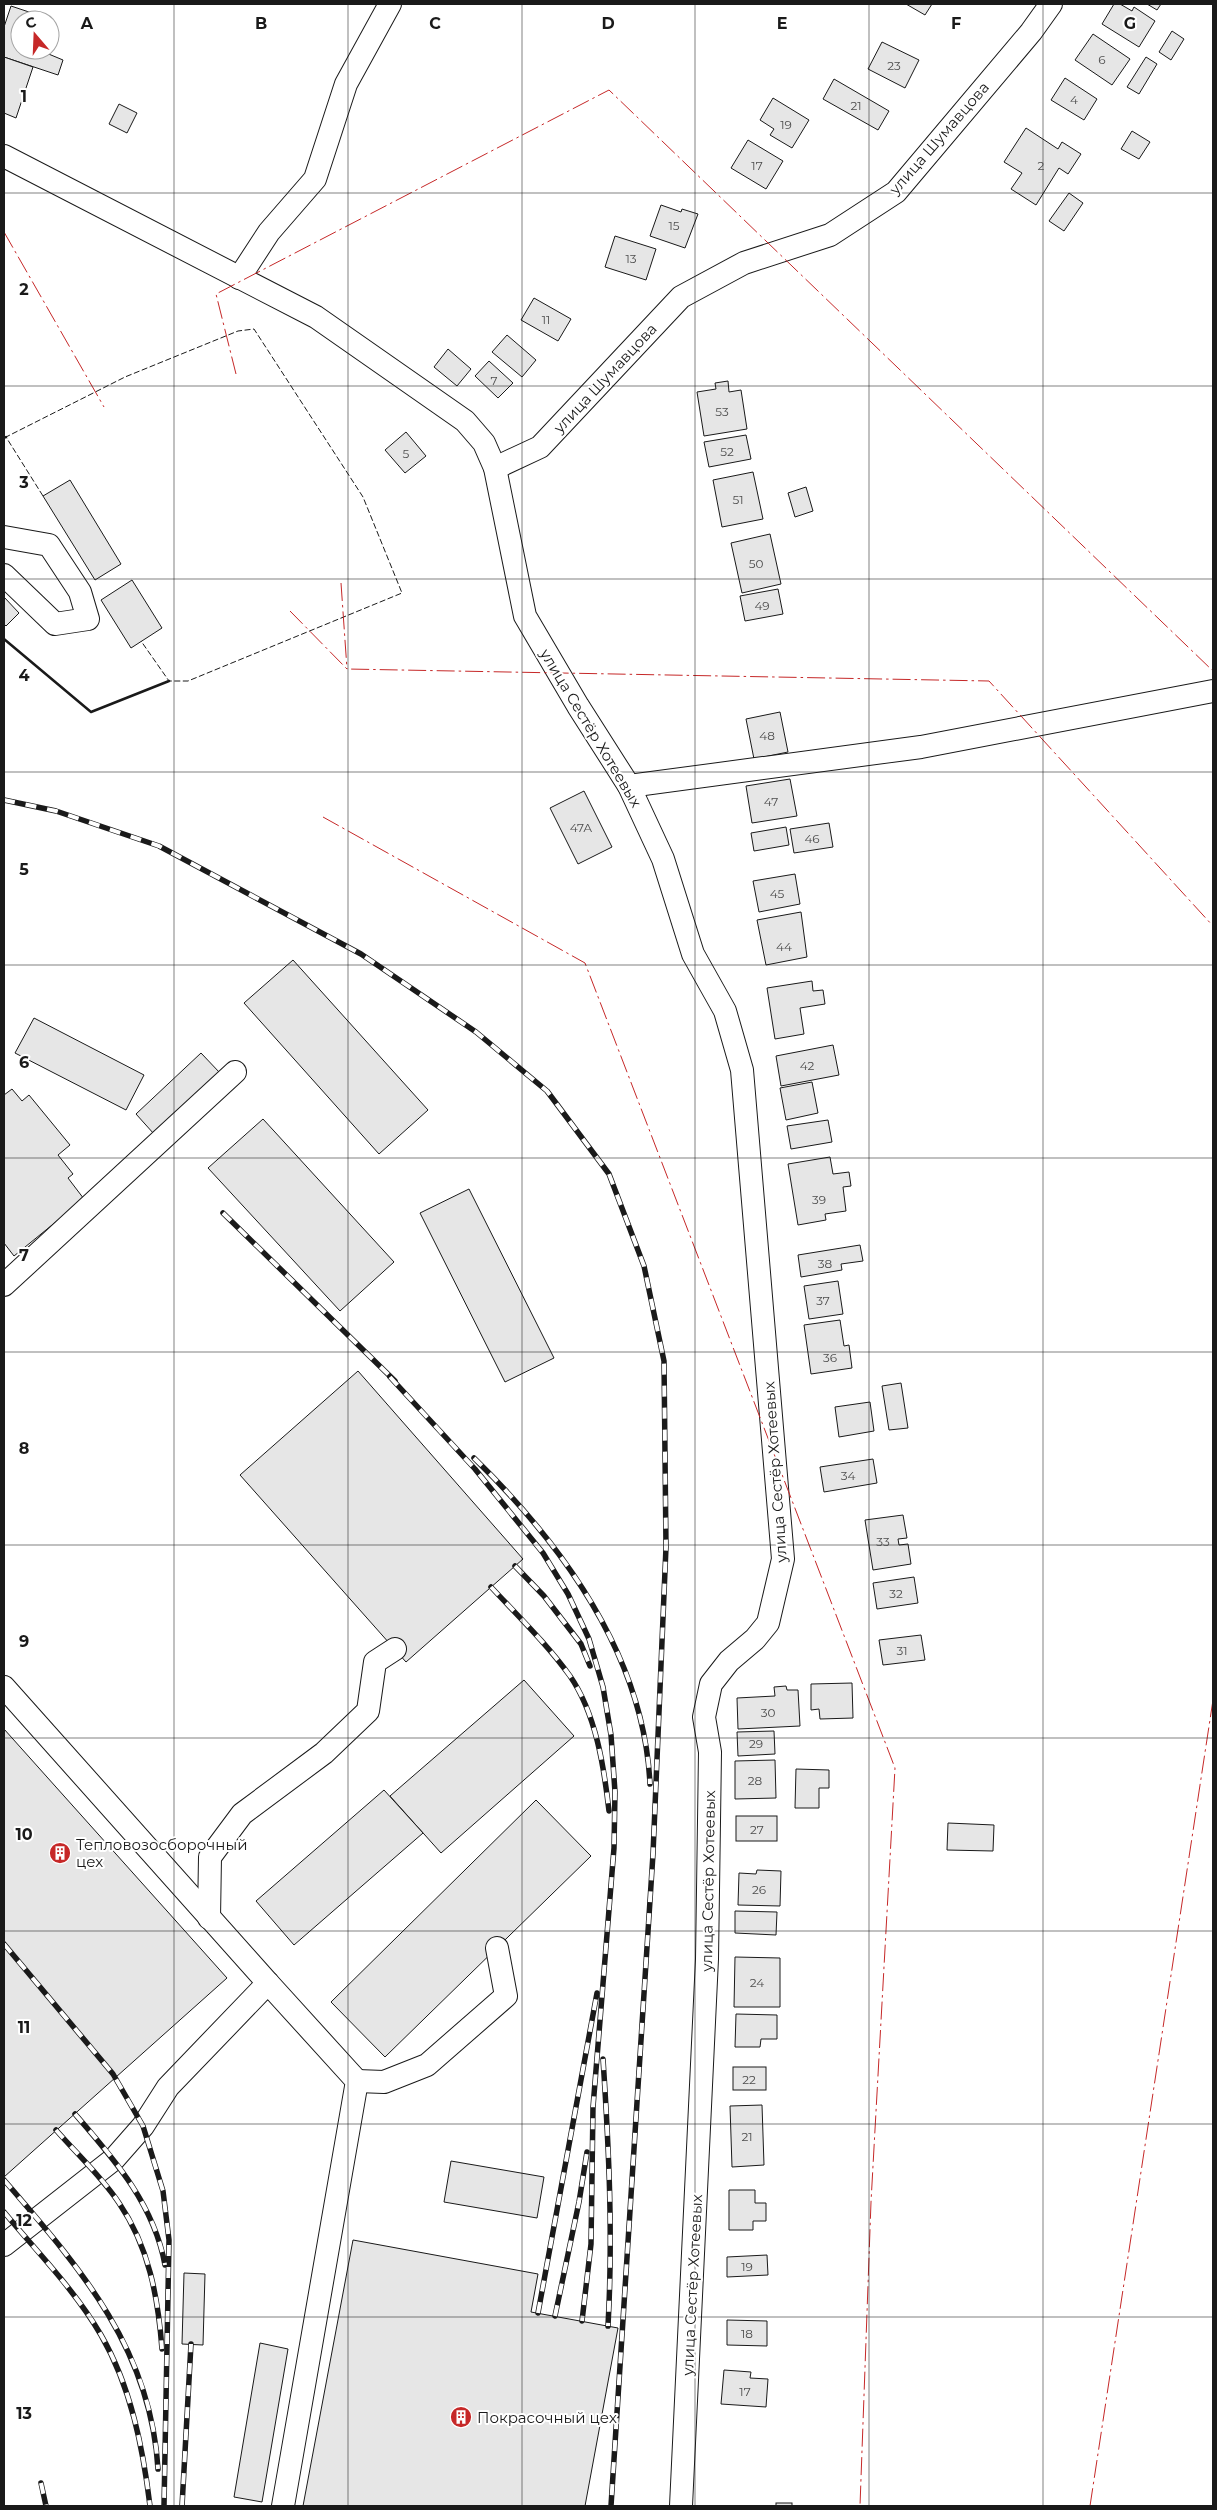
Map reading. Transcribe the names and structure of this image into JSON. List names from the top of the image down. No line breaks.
{"streets":{"street":["улица Шумавцова","улица Сестёр Хотеевых"]},"crossings":[["улица Шумавцова","улица Сестёр Хотеевых"]],"places":{"building":["Тепловозосборочный цех","Покрасочный цех"]},"house_numbers":["6","23","4","21","19","17","2","15","13","11","7","53","52","5","51","50","49","48","47","47А","46","45","44","42","39","38","37","36","34","33","32","31","30","29","28","27","26","24","22","21","19","18","17"],"north":"top","grid":{"columns":["A","B","C","D","E","F","G"],"rows":["1","2","3","4","5","6","7","8","9","10","11","12","13"]}}
